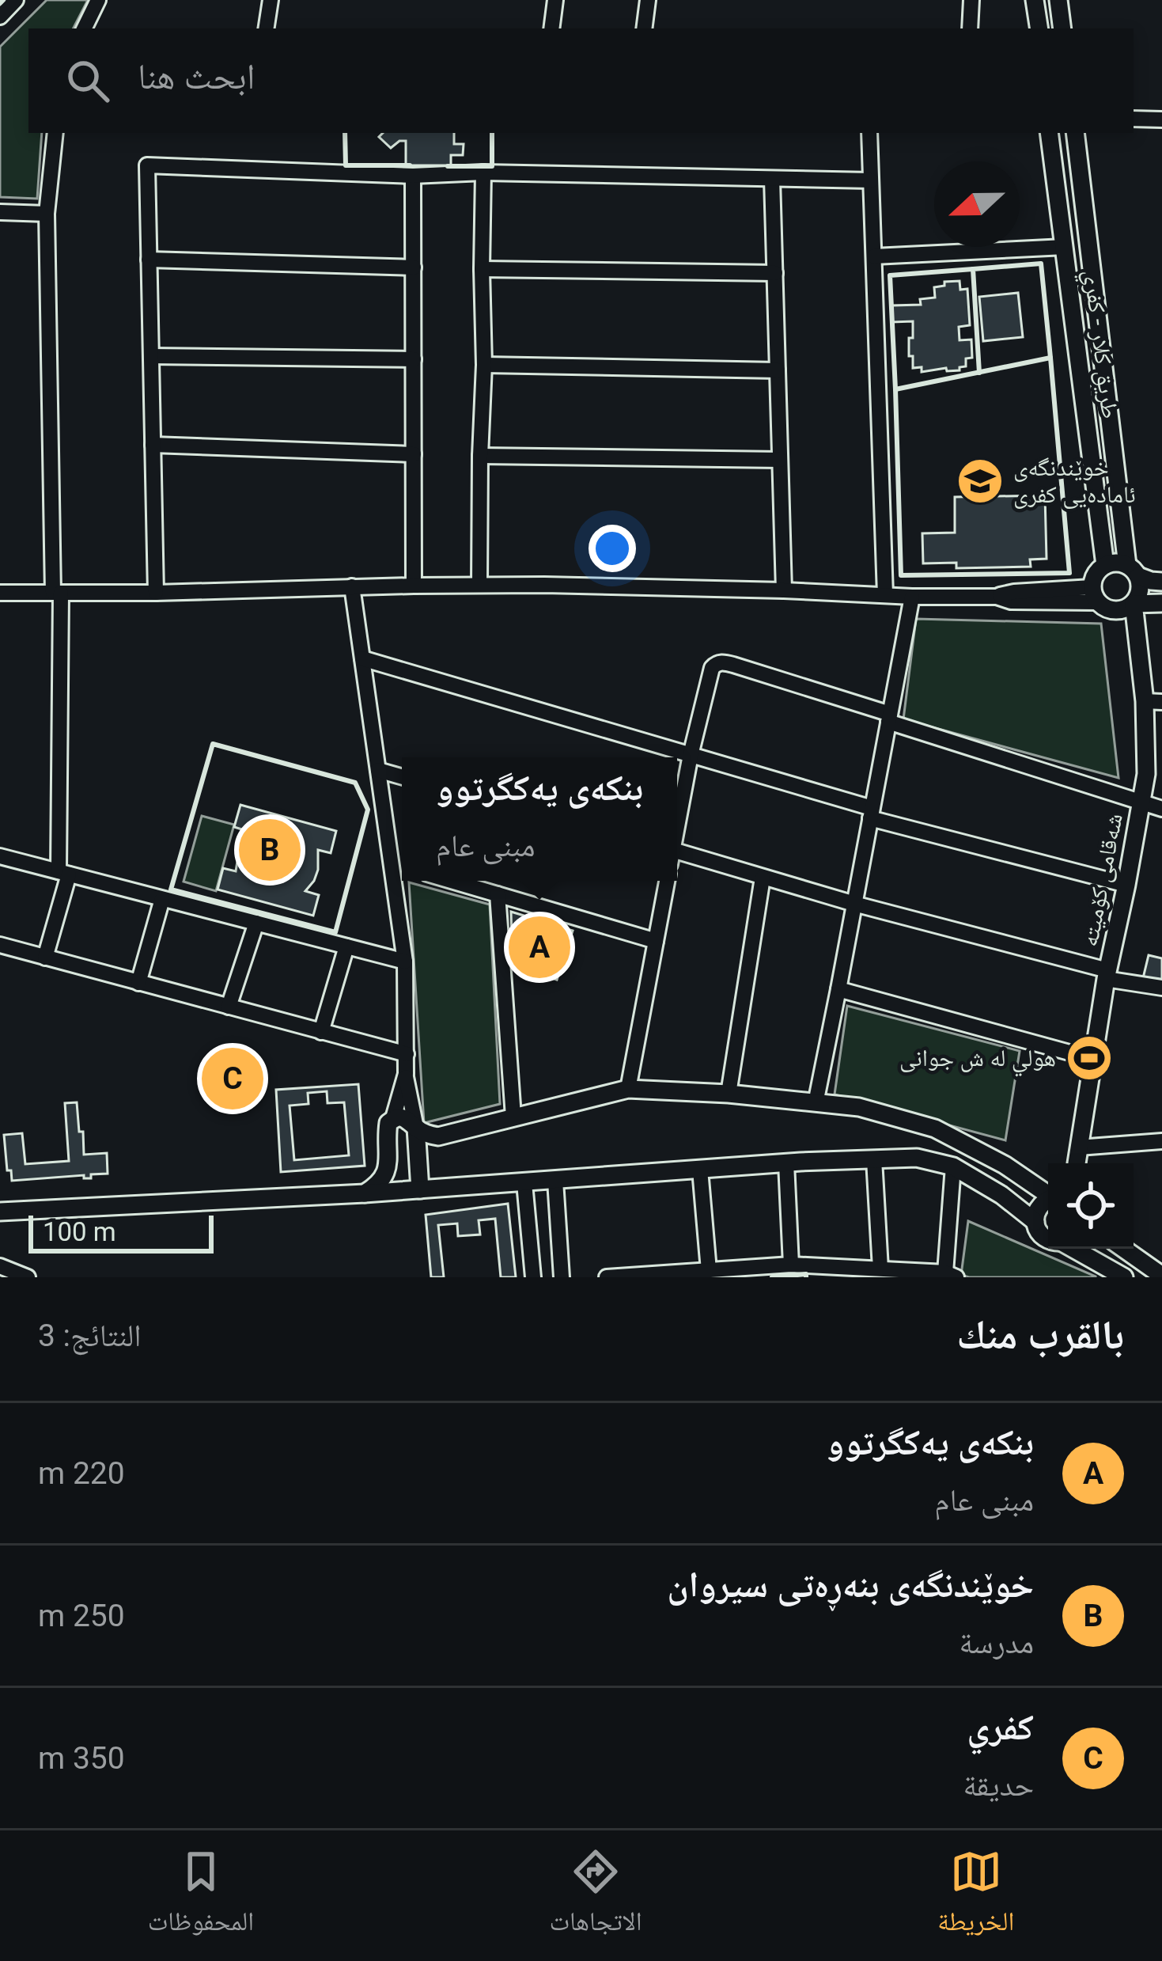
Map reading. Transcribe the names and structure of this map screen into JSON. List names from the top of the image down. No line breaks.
{"streets":{"main road":["طريق كلار - كفري","شەقامی کۆمیتە"]},"crossings":[["طريق كلار - كفري","شەقامی کۆمیتە"]],"places":{"school or university":["خوێندنگەی ئامادەیی کفری"],"sports":["هولي له ش جوانى"]},"scale_bar":"100 m","north":"left","page":{"search":"ابحث هنا","popup":["بنکەی یەکگرتوو","مبنى عام"],"pins":["B","A","C"],"scale":"100 m","heading":["بالقرب منك","النتائج: 3"],"list":[{"mark":"A","name":"بنکەی یەکگرتوو","note":"مبنى عام","value":"220 m"},{"mark":"B","name":"خوێندنگەی بنەڕەتی سیروان","note":"مدرسة","value":"250 m"},{"mark":"C","name":"كفري","note":"حديقة","value":"350 m"}],"nav":["الخريطة","الاتجاهات","المحفوظات"]}}
